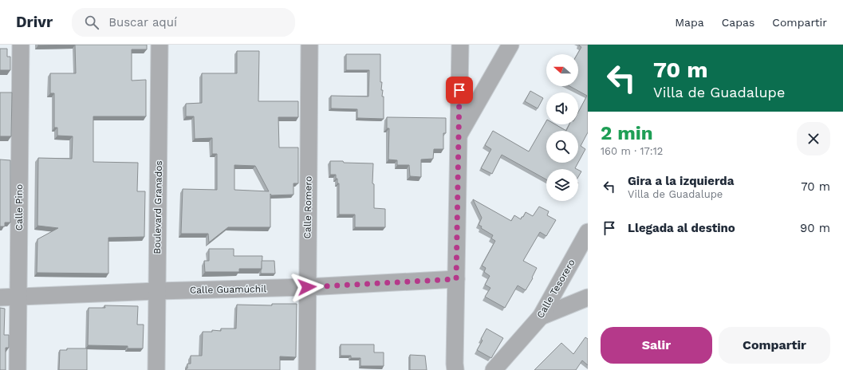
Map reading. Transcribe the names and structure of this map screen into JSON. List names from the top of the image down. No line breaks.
{"streets":{"street":["Calle Pino","Boulevard Granados","Calle Romero","Calle Tesorero","Calle Guamúchil"]},"crossings":[["Calle Pino","Calle Guamúchil"],["Boulevard Granados","Calle Guamúchil"],["Calle Romero","Calle Guamúchil"]],"north":"left","page":{"header":"Drivr","search":"Buscar aquí","nav":["Mapa","Capas","Compartir"],"turn":["70 m","Villa de Guadalupe"],"heading":["2 min","160 m · 17:12"],"list":[{"name":"Gira a la izquierda","note":"Villa de Guadalupe","value":"70 m"},{"name":"Llegada al destino","value":"90 m"}],"buttons":["Salir","Compartir"]}}
